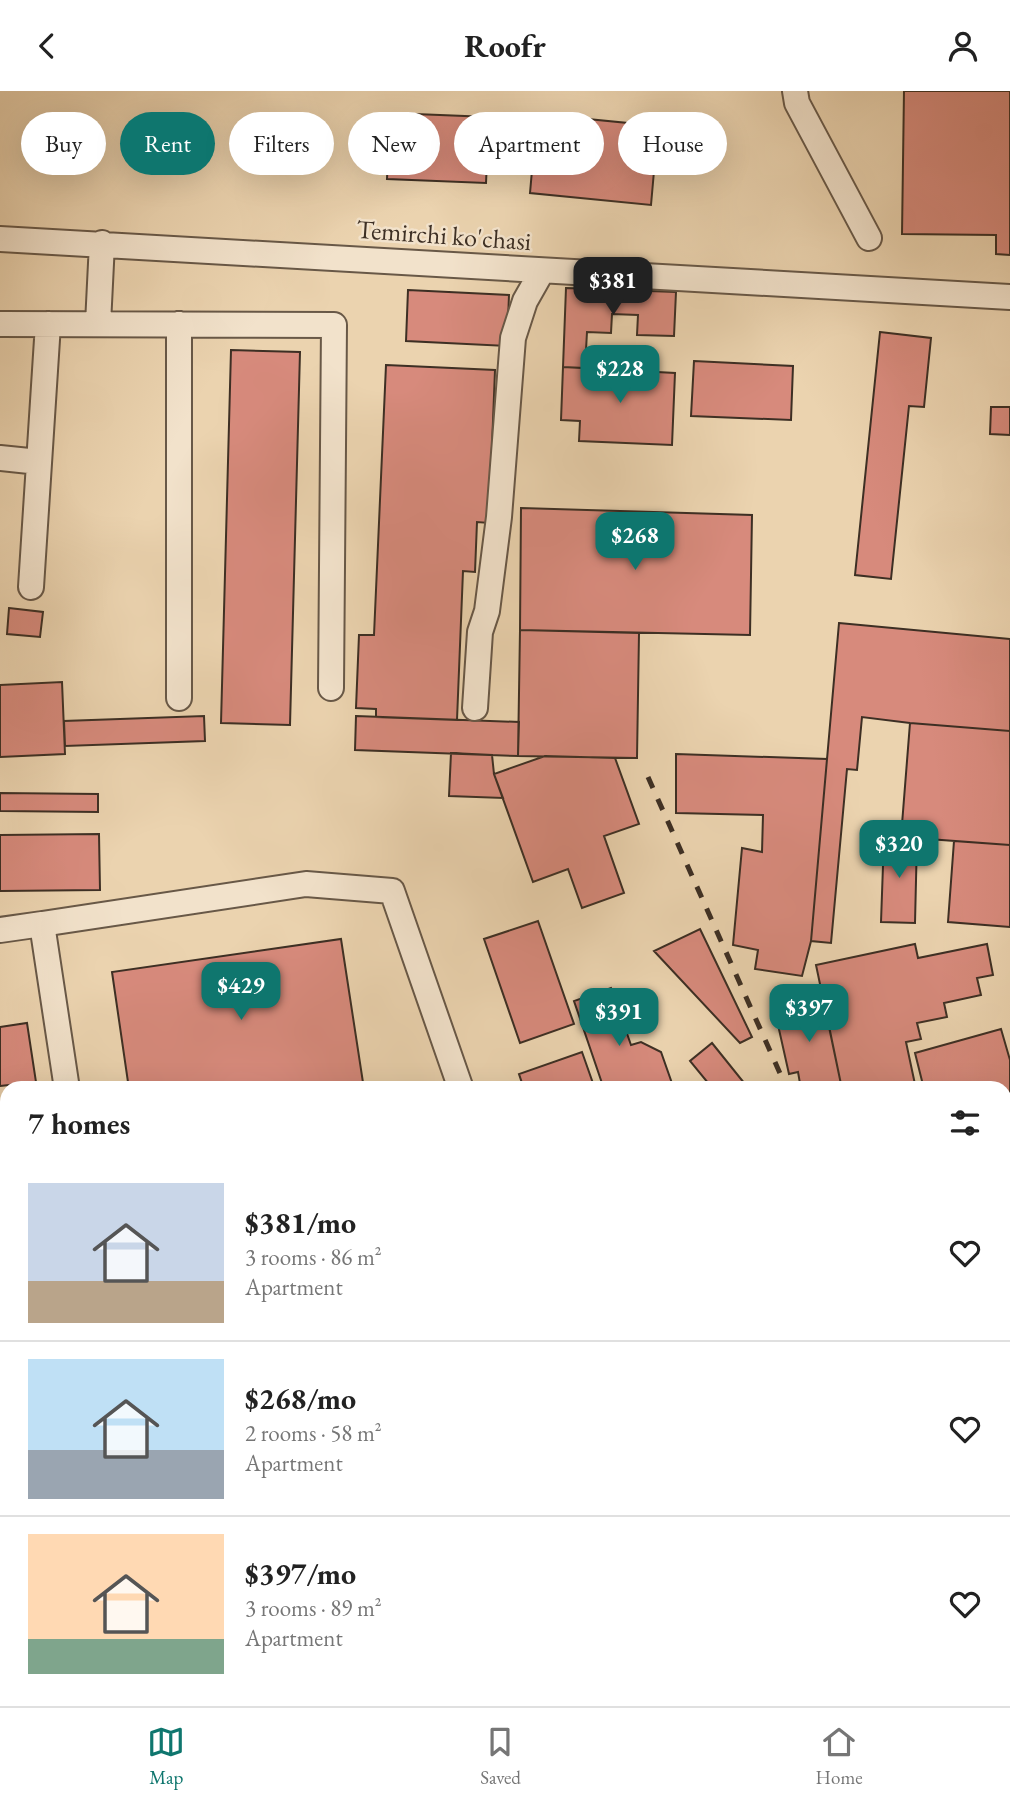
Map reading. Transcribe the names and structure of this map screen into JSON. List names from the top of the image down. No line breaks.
{"streets":{"lane":["Temirchi ko'chasi"]},"page":{"header":"Roofr","chip":["Buy","Rent","Filters","New","Apartment","House"],"price":["$381","$228","$268","$320","$429","$397","$391"],"heading":"7 homes","list":[{"name":"$381/mo","note":"3 rooms · 86 m² · Apartment"},{"name":"$268/mo","note":"2 rooms · 58 m² · Apartment"},{"name":"$397/mo","note":"3 rooms · 89 m² · Apartment"}],"tabs":["Map","Saved","Home"]}}
